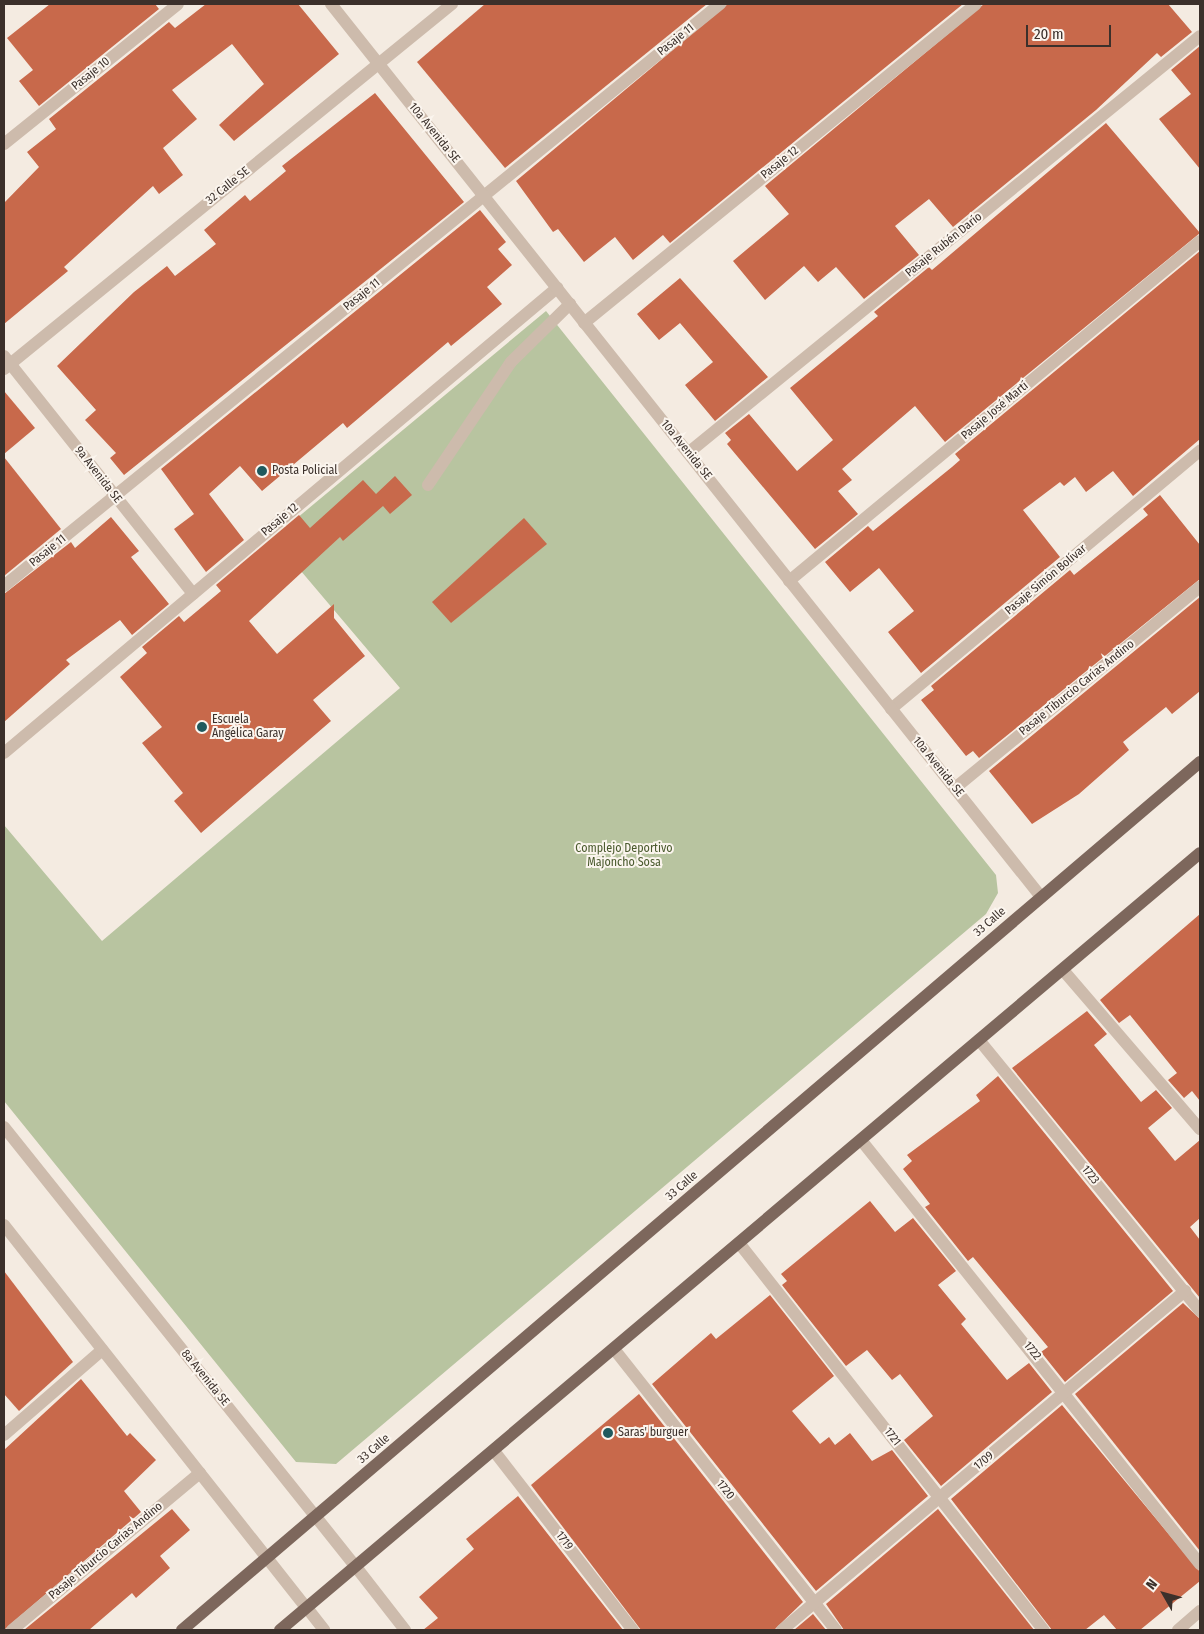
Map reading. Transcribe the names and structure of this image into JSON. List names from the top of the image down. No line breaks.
{"streets":{"main road":["33 Calle"],"street":["Pasaje 11","Pasaje 10","10a Avenida SE","Pasaje 12","32 Calle SE","Pasaje Rubén Darío","Pasaje José Martí","9a Avenida SE","Pasaje Simón Bolívar","Pasaje Tiburcio Carías Andino","1723","1722","8a Avenida SE","1721","1709","1720","1719"]},"crossings":[["Pasaje 11","10a Avenida SE"],["Pasaje 11","9a Avenida SE"],["10a Avenida SE","Pasaje 12"],["10a Avenida SE","32 Calle SE"],["10a Avenida SE","Pasaje Rubén Darío"],["10a Avenida SE","Pasaje José Martí"],["10a Avenida SE","Pasaje Simón Bolívar"],["10a Avenida SE","Pasaje Tiburcio Carías Andino"],["10a Avenida SE","33 Calle"],["Pasaje 12","9a Avenida SE"],["32 Calle SE","9a Avenida SE"],["33 Calle","8a Avenida SE"],["1723","1709"],["1722","1709"],["1721","1709"],["1709","1720"]],"parks":["Complejo Deportivo Majoncho Sosa"],"places":["Posta Policial","Escuela Angélica Garay","Saras' burguer"],"scale_bar":"20 m","north":"top left"}
